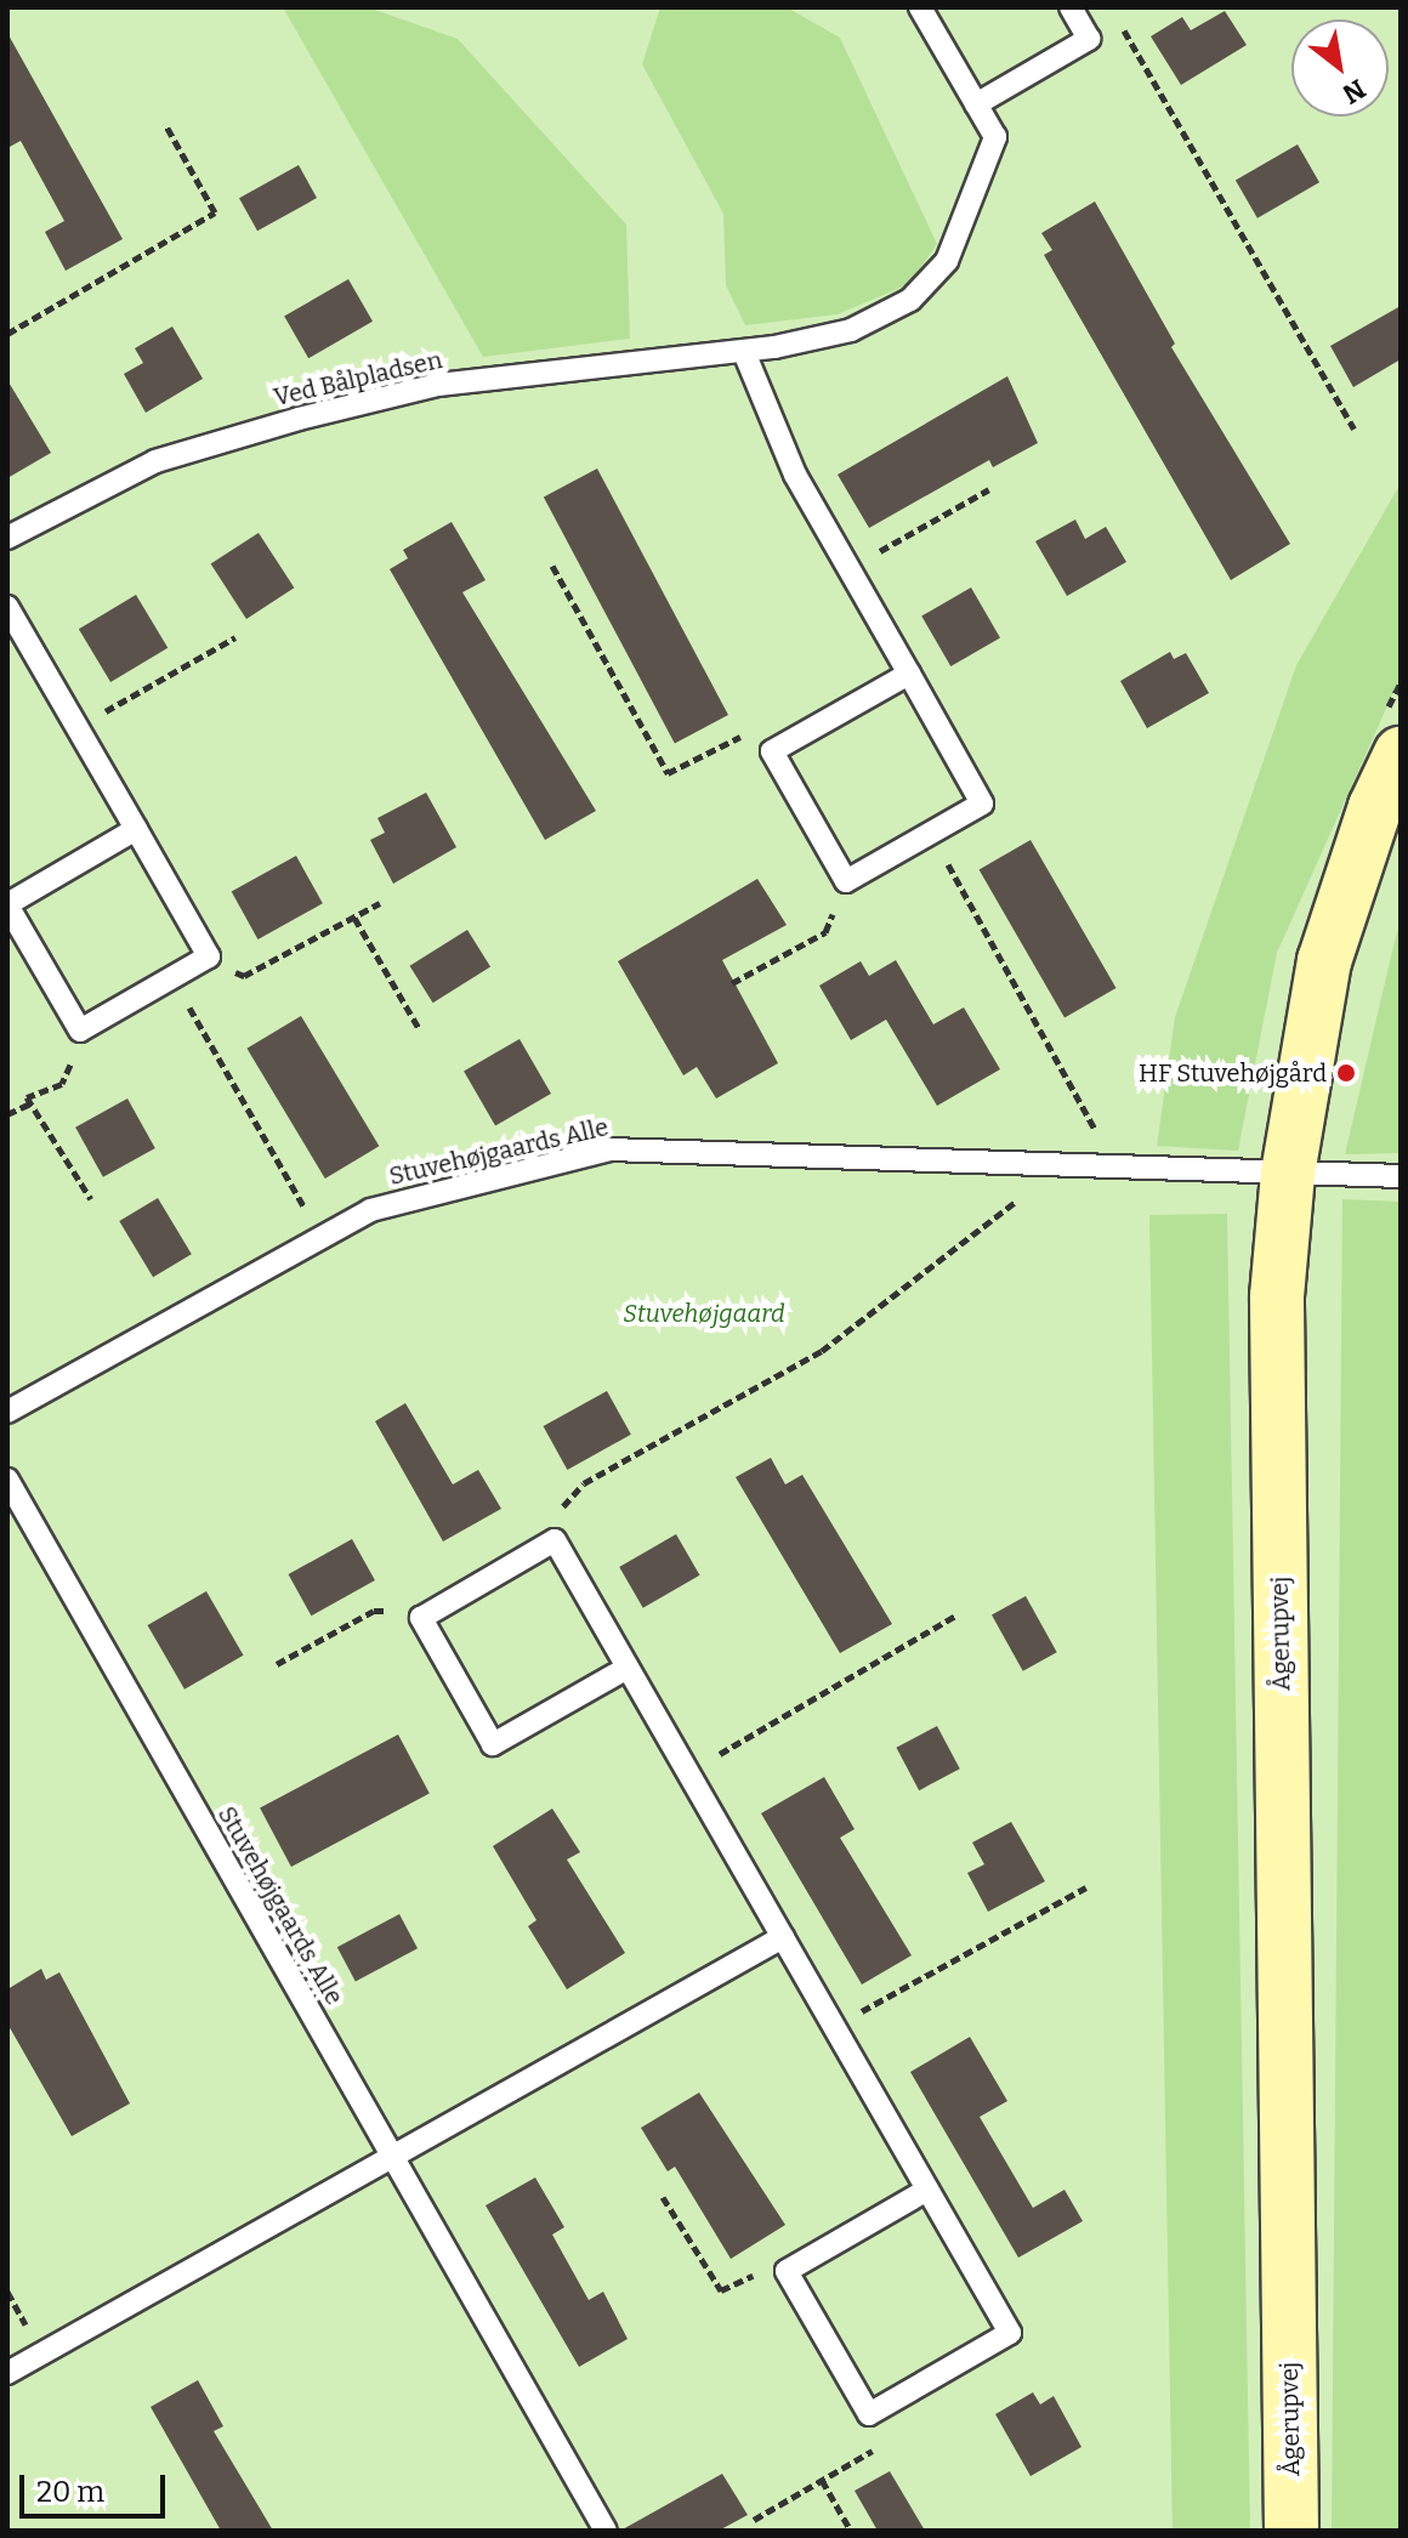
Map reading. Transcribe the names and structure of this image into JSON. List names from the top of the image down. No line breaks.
{"streets":{"street":["Ågerupvej"],"lane":["Ved Bålpladsen","Stuvehøjgaards Alle"]},"crossings":[["Stuvehøjgaards Alle","Ågerupvej"]],"parks":["Stuvehøjgaard"],"places":["HF Stuvehøjgård"],"scale_bar":"20 m","north":"bottom right"}
